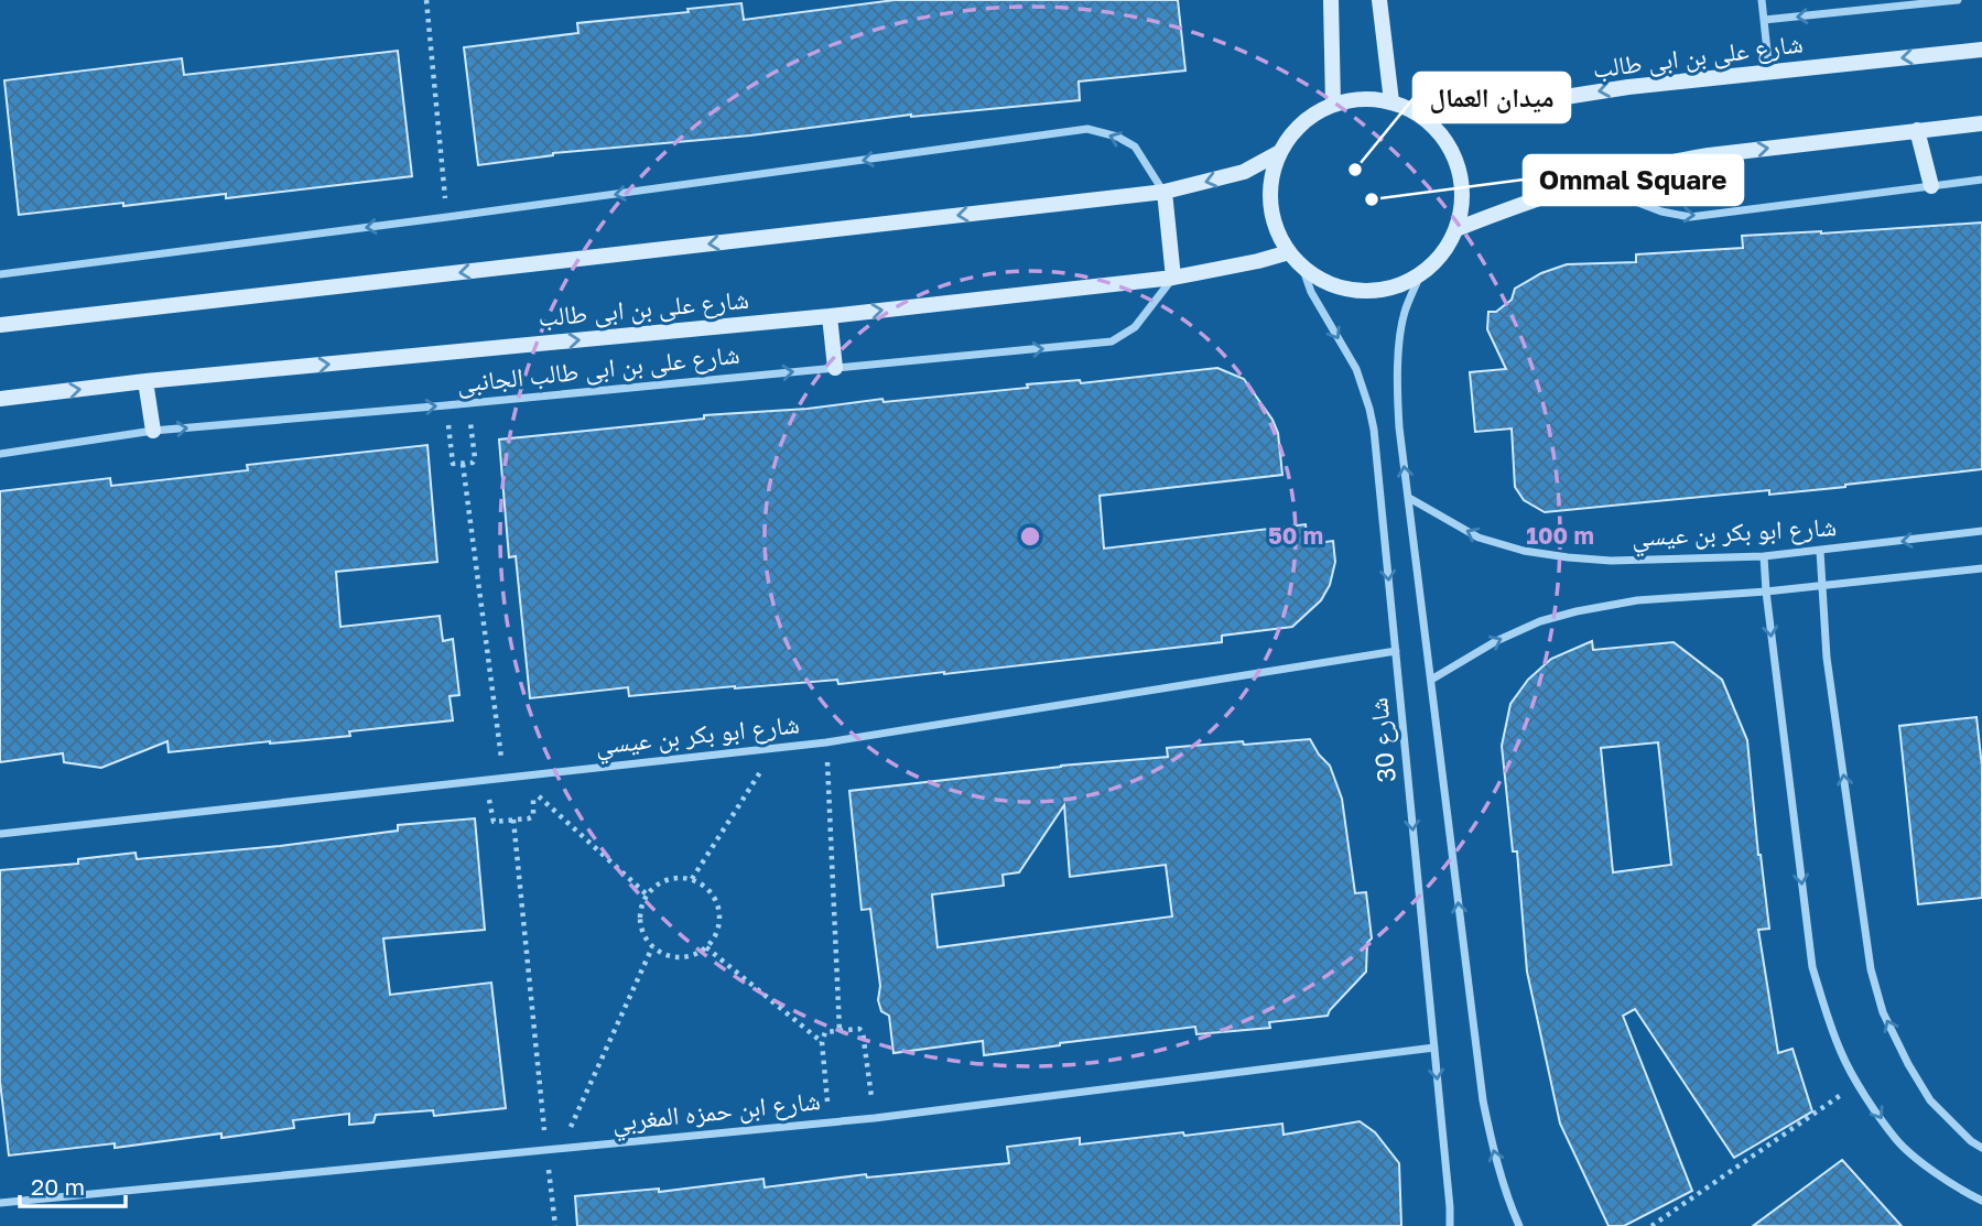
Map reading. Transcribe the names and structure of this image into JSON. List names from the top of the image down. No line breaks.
{"streets":{"main road":["شارع على بن ابى طالب"],"street":["شارع على بن ابى طالب الجانبى","شارع ابو بكر بن عيسي","شارع 30","شارع ابن حمزه المغربي"]},"crossings":[["شارع على بن ابى طالب","شارع على بن ابى طالب الجانبى"],["شارع على بن ابى طالب","شارع 30"],["شارع ابو بكر بن عيسي","شارع 30"],["شارع 30","شارع ابن حمزه المغربي"]],"one_way":["شارع على بن ابى طالب الجانبى"],"places":["ميدان العمال","Ommal Square"],"scale_bar":"20 m","rings":["50 m","100 m"]}
